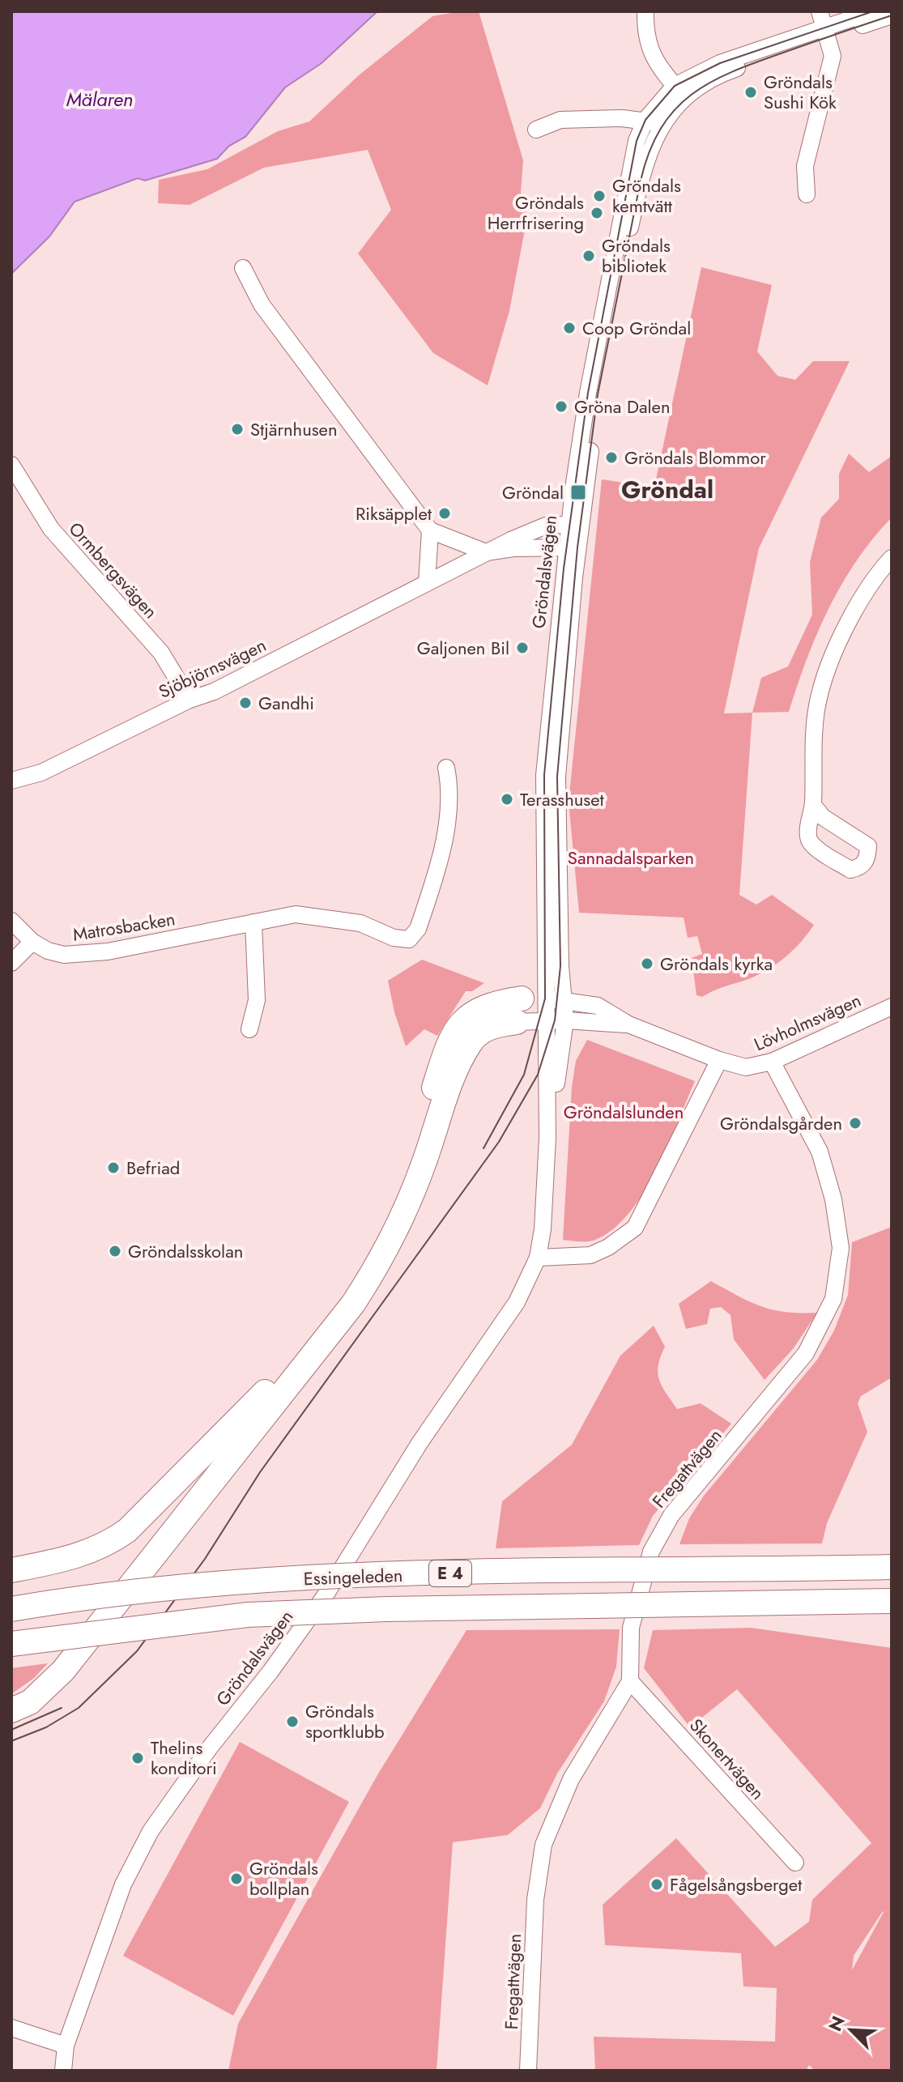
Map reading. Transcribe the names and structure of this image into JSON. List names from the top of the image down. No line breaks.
{"streets":{"highway":["E 4","Essingeleden"],"street":["Ormbergsvägen","Gröndalsvägen","Sjöbjörnsvägen","Matrosbacken","Lövholmsvägen","Fregattvägen","Skonertvägen"]},"crossings":[["Ormbergsvägen","Sjöbjörnsvägen"],["Gröndalsvägen","Sjöbjörnsvägen"],["Gröndalsvägen","Lövholmsvägen"],["Lövholmsvägen","Fregattvägen"],["Fregattvägen","Skonertvägen"]],"districts":["Gröndal"],"water":["Mälaren"],"parks":["Sannadalsparken","Gröndalslunden"],"places":{"other":["Gröndals Sushi Kök","Gröndals kemtvätt","Gröndals Herrfrisering","Gröndals bibliotek","Coop Gröndal","Gröna Dalen","Stjärnhusen","Gröndals Blommor","Riksäpplet","Galjonen Bil","Gandhi","Terasshuset","Gröndals kyrka","Gröndalsgården","Befriad","Gröndalsskolan","Gröndals sportklubb","Thelins konditori","Gröndals bollplan","Fågelsångsberget"],"transit":["Gröndal"]},"north":"top left"}
